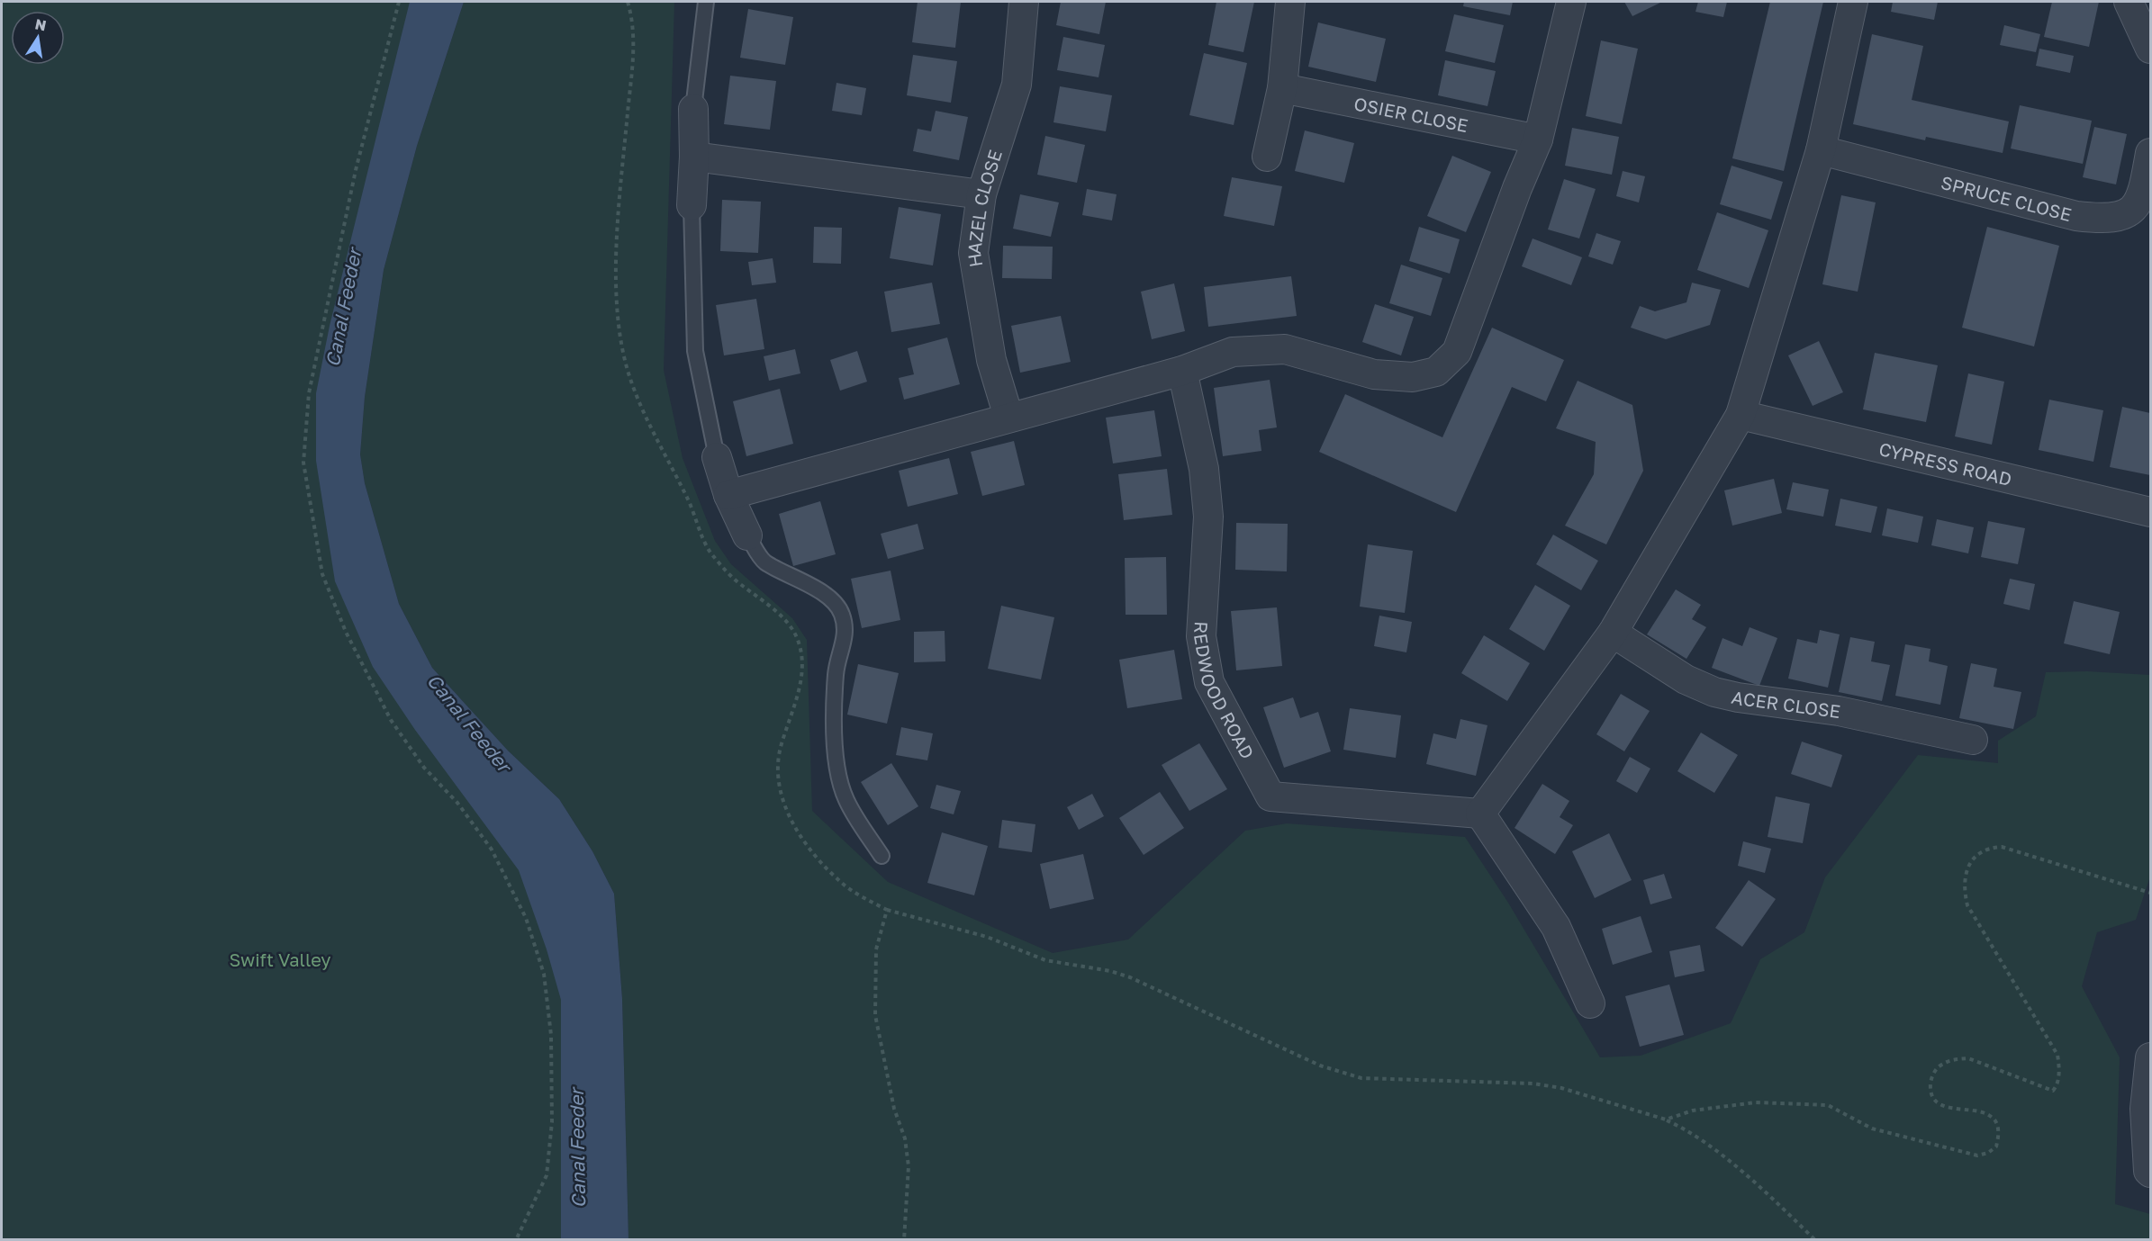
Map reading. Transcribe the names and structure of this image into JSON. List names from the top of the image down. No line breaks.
{"streets":{"street":["OSIER CLOSE","SPRUCE CLOSE","HAZEL CLOSE","CYPRESS ROAD","REDWOOD ROAD","ACER CLOSE"]},"water":["Canal Feeder"],"parks":["Swift Valley"],"north":"top"}
